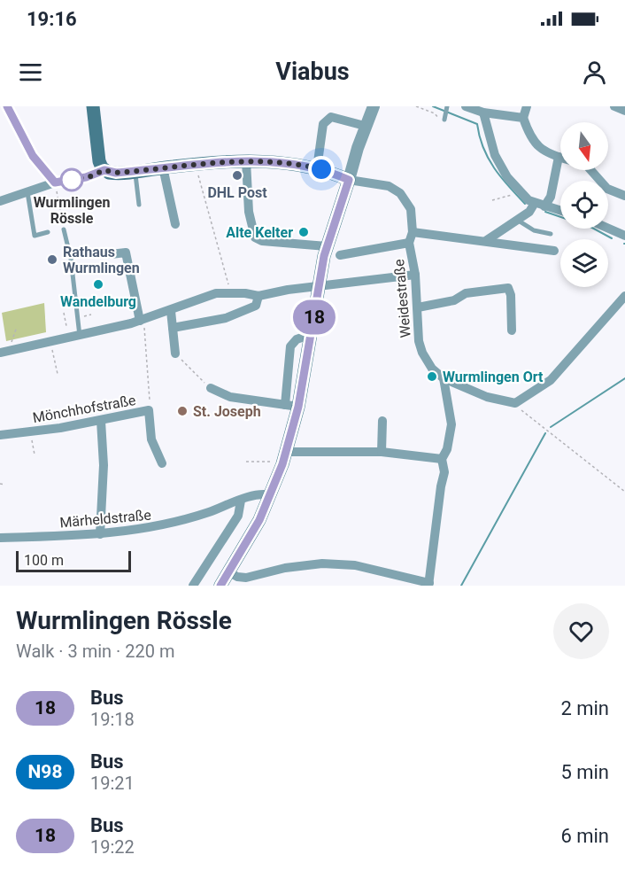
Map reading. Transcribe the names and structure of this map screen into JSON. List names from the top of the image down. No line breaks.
{"streets":{"street":["Weidestraße","Mönchhofstraße","Märheldstraße"]},"places":["DHL Post","Wurmlingen Rössle","Alte Kelter","Rathaus Wurmlingen","Wandelburg","Wurmlingen Ort","St. Joseph"],"lines":["bus line 18"],"scale_bar":"100 m","north":"bottom","page":{"status":"19:16","header":"Viabus","on_map":"18","scale":"100 m","heading":["Wurmlingen Rössle","Walk · 3 min · 220 m"],"list":[{"mark":"18","name":"Bus","note":"19:18","value":"2 min"},{"mark":"N98","name":"Bus","note":"19:21","value":"5 min"},{"mark":"18","name":"Bus","note":"19:22","value":"6 min"}]}}
